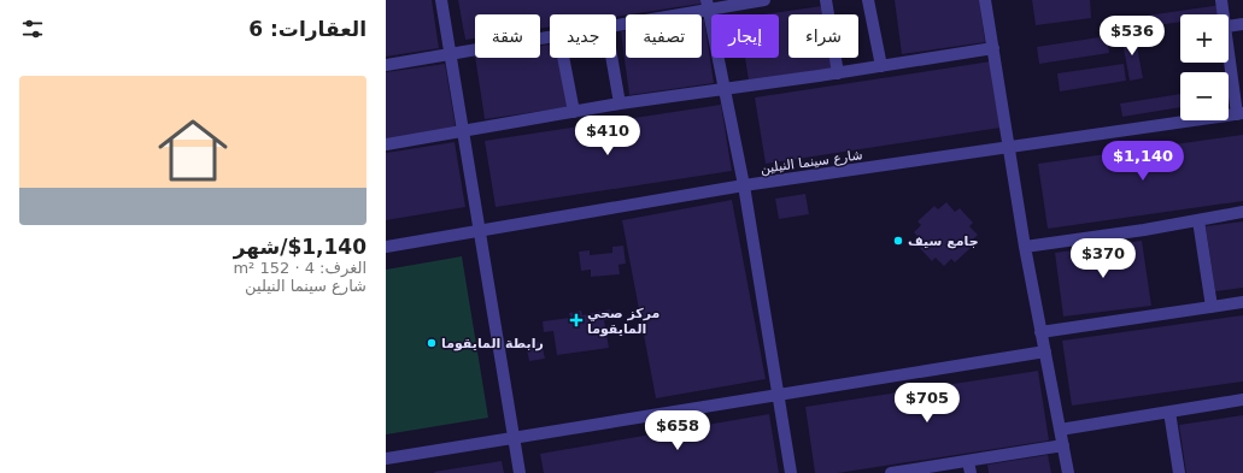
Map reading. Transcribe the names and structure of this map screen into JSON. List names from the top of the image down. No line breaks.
{"streets":{"street":["شارع سينما النيلين"]},"places":{"other":["جامع سيف","رابطة المايقوما"],"health":["مركز صحي المايقوما"]},"page":{"heading":"العقارات: 6","map_buttons":["+","−"],"chip":["شراء","إيجار","تصفية","جديد","شقة"],"price":["$536","$410","$1,140","$370","$705","$658"],"list":[{"name":"$1,140/شهر","note":"الغرف: 4 · 152 m² · شارع سينما النيلين"}]}}
